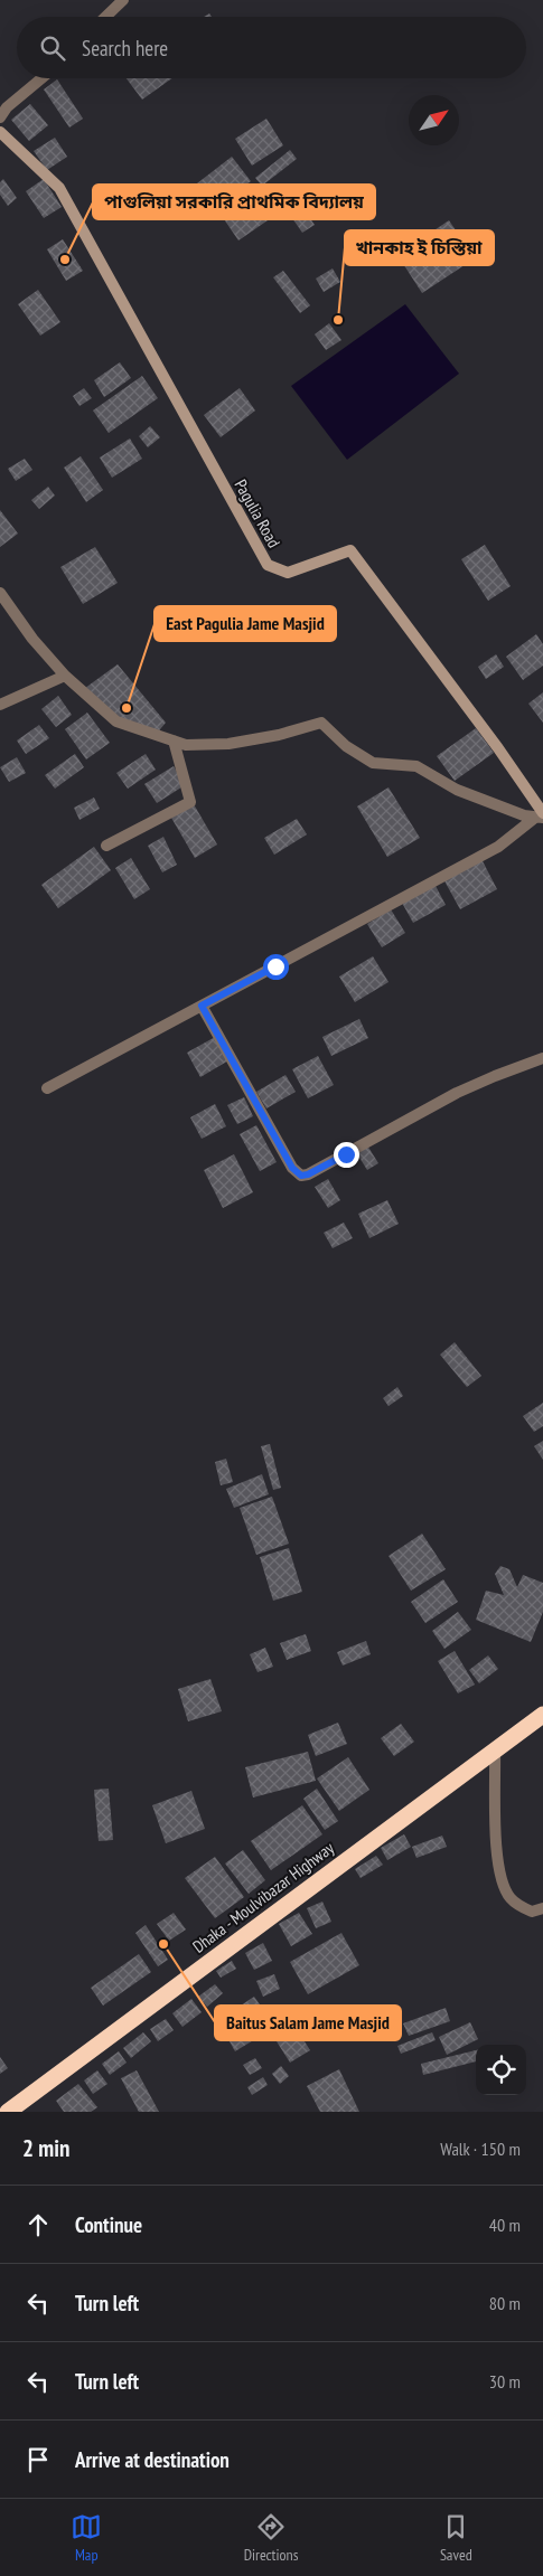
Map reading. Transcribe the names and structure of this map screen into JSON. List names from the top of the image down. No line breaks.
{"streets":{"highway":["Dhaka - Moulvibazar Highway"],"street":["Pagulia Road"]},"places":["পাগুলিয়া সরকারি প্রাথমিক বিদ্যালয়","খানকাহ ই চিস্তিয়া","East Pagulia Jame Masjid","Baitus Salam Jame Masjid"],"north":"top right","page":{"search":"Search here","heading":["2 min","Walk · 150 m"],"list":[["Continue","40 m"],["Turn left","80 m"],["Turn left","30 m"],"Arrive at destination"],"nav":["Map","Directions","Saved"]}}
